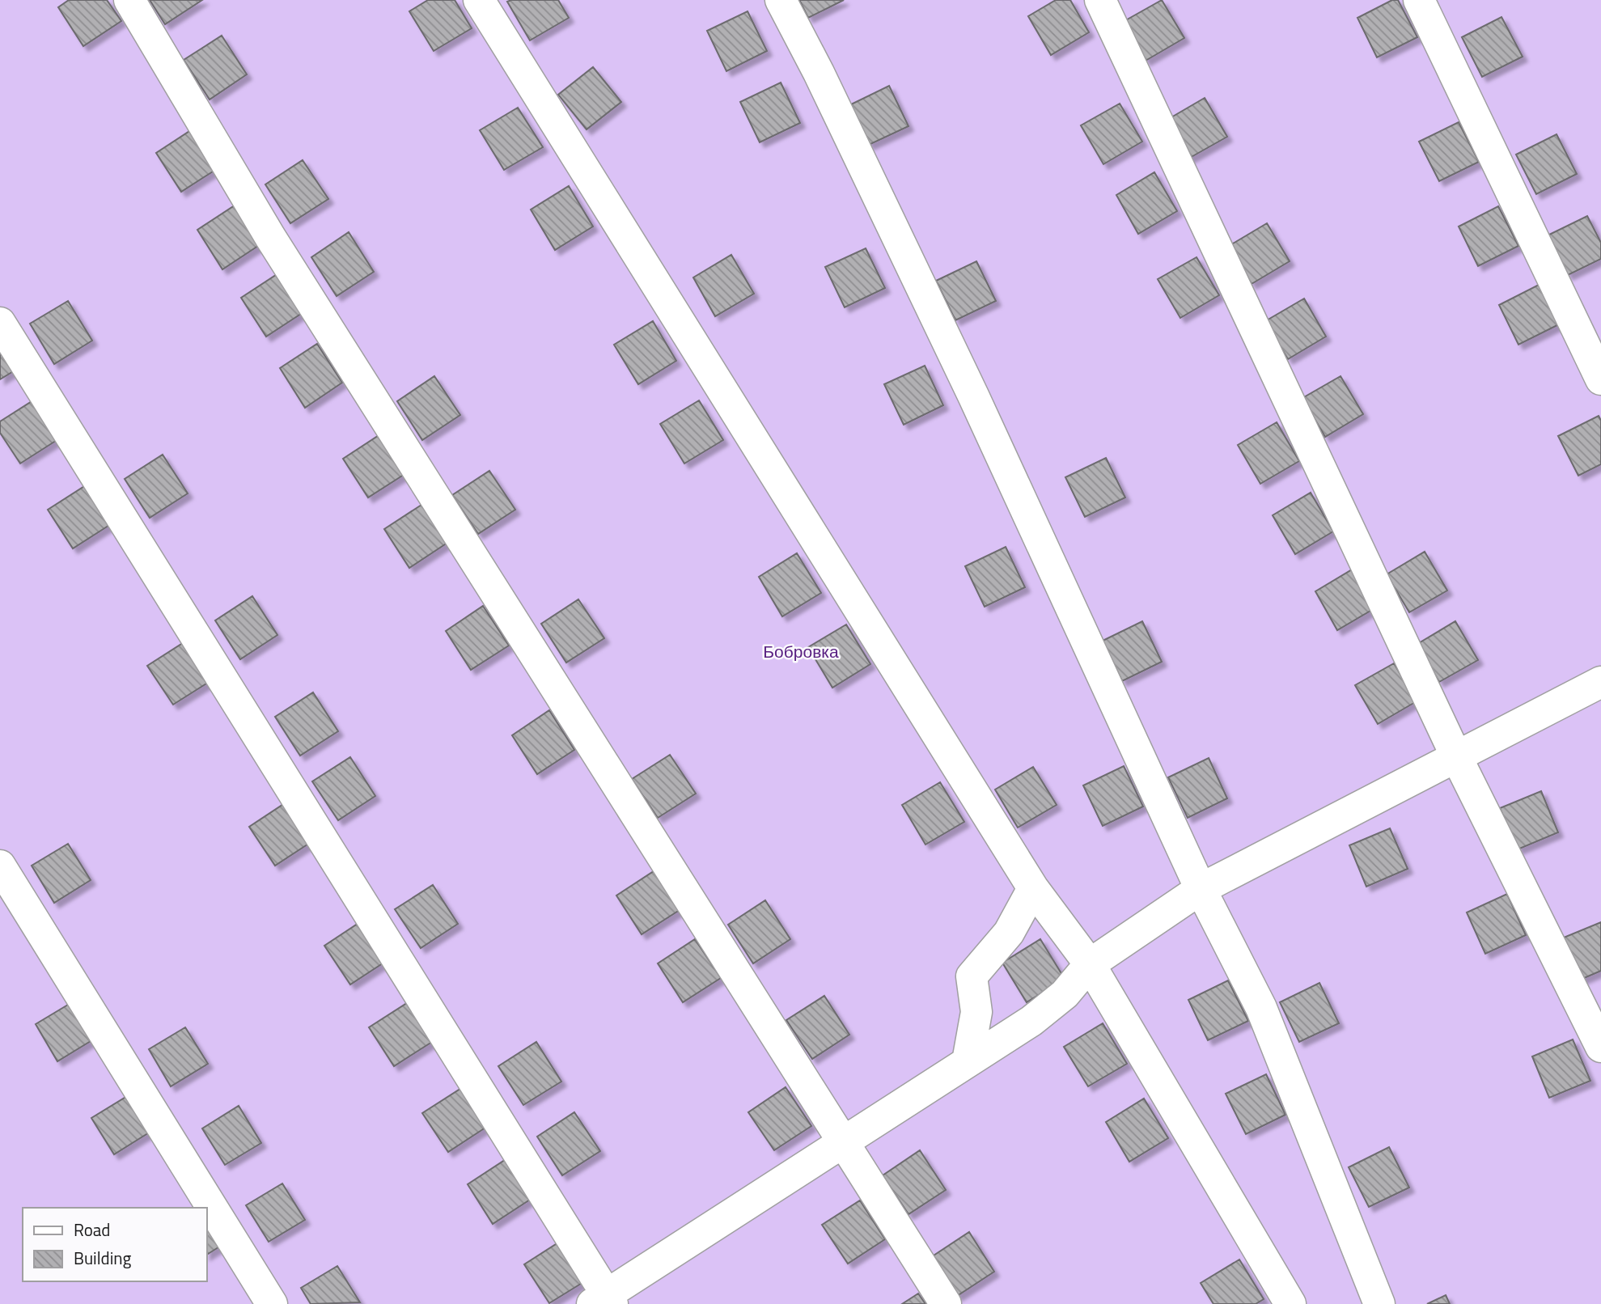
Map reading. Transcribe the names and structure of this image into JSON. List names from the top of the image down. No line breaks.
{"parks":["Бобровка"],"legend":["Road","Building"]}
